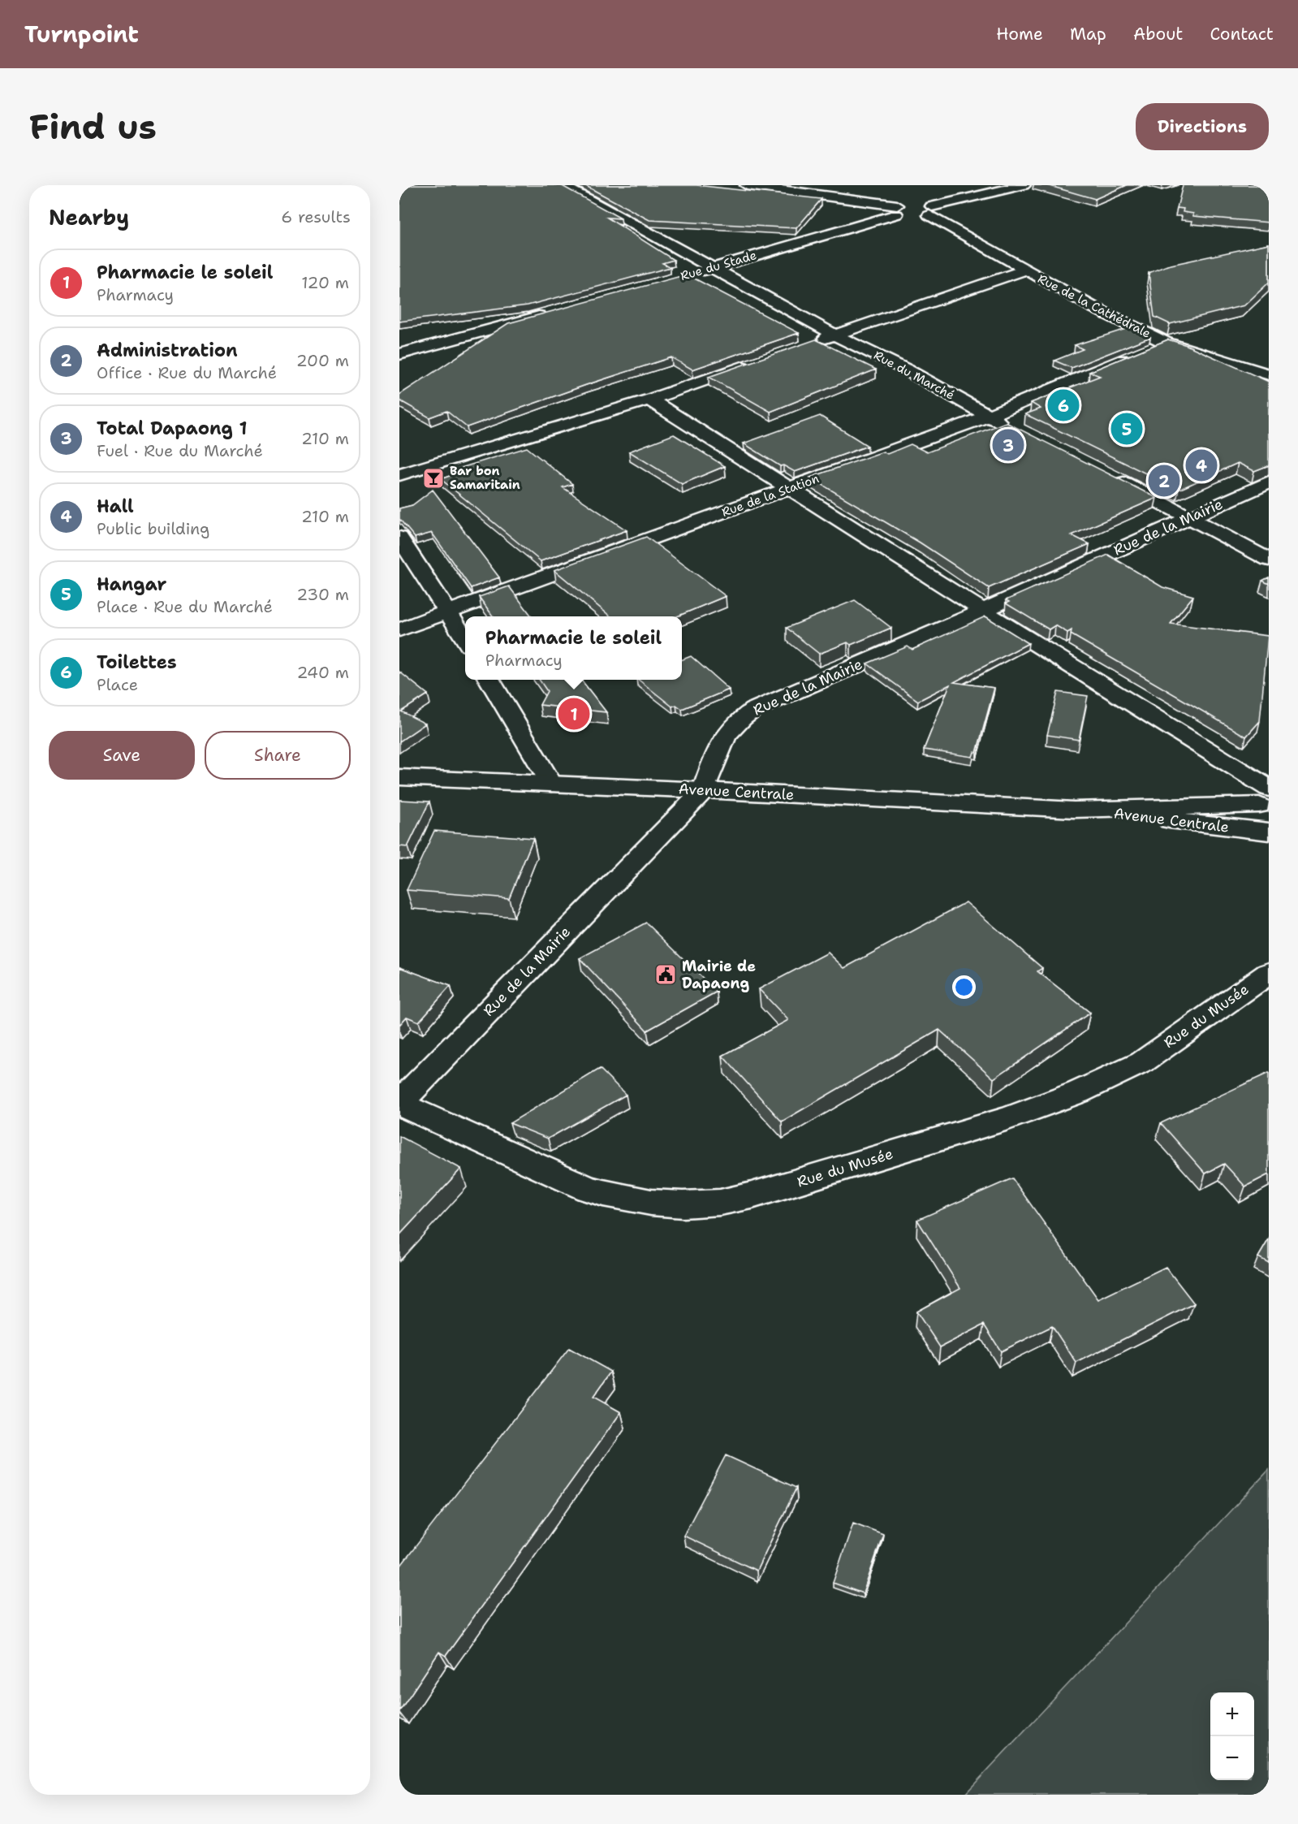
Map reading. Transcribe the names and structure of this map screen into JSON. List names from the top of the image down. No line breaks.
{"streets":{"street":["Rue du Stade","Rue de la Cathédrale","Rue du Marché","Rue de la Station","Rue de la Mairie","Avenue Centrale","Rue du Musée"]},"crossings":[["Rue du Stade","Rue de la Cathédrale"],["Rue du Stade","Rue du Marché"],["Rue de la Cathédrale","Rue de la Station"],["Rue du Marché","Rue de la Station"],["Rue de la Mairie","Avenue Centrale"],["Rue de la Mairie","Rue du Musée"]],"places":{"bar":["Bar bon Samaritain"],"public building":["Mairie de Dapaong"]},"page":{"header":"Turnpoint","nav":["Home","Map","About","Contact"],"buttons":["Directions",["Save","Share"]],"title":"Find us","heading":["Nearby","6 results"],"list":[{"mark":"1","name":"Pharmacie le soleil","note":"Pharmacy","value":"120 m"},{"mark":"2","name":"Administration","note":"Office · Rue du Marché","value":"200 m"},{"mark":"3","name":"Total Dapaong 1","note":"Fuel · Rue du Marché","value":"210 m"},{"mark":"4","name":"Hall","note":"Public building","value":"210 m"},{"mark":"5","name":"Hangar","note":"Place · Rue du Marché","value":"230 m"},{"mark":"6","name":"Toilettes","note":"Place","value":"240 m"}],"pins":["6","5","3","4","2","1"],"popup":["Pharmacie le soleil","Pharmacy"],"map_buttons":["+","−"]}}
